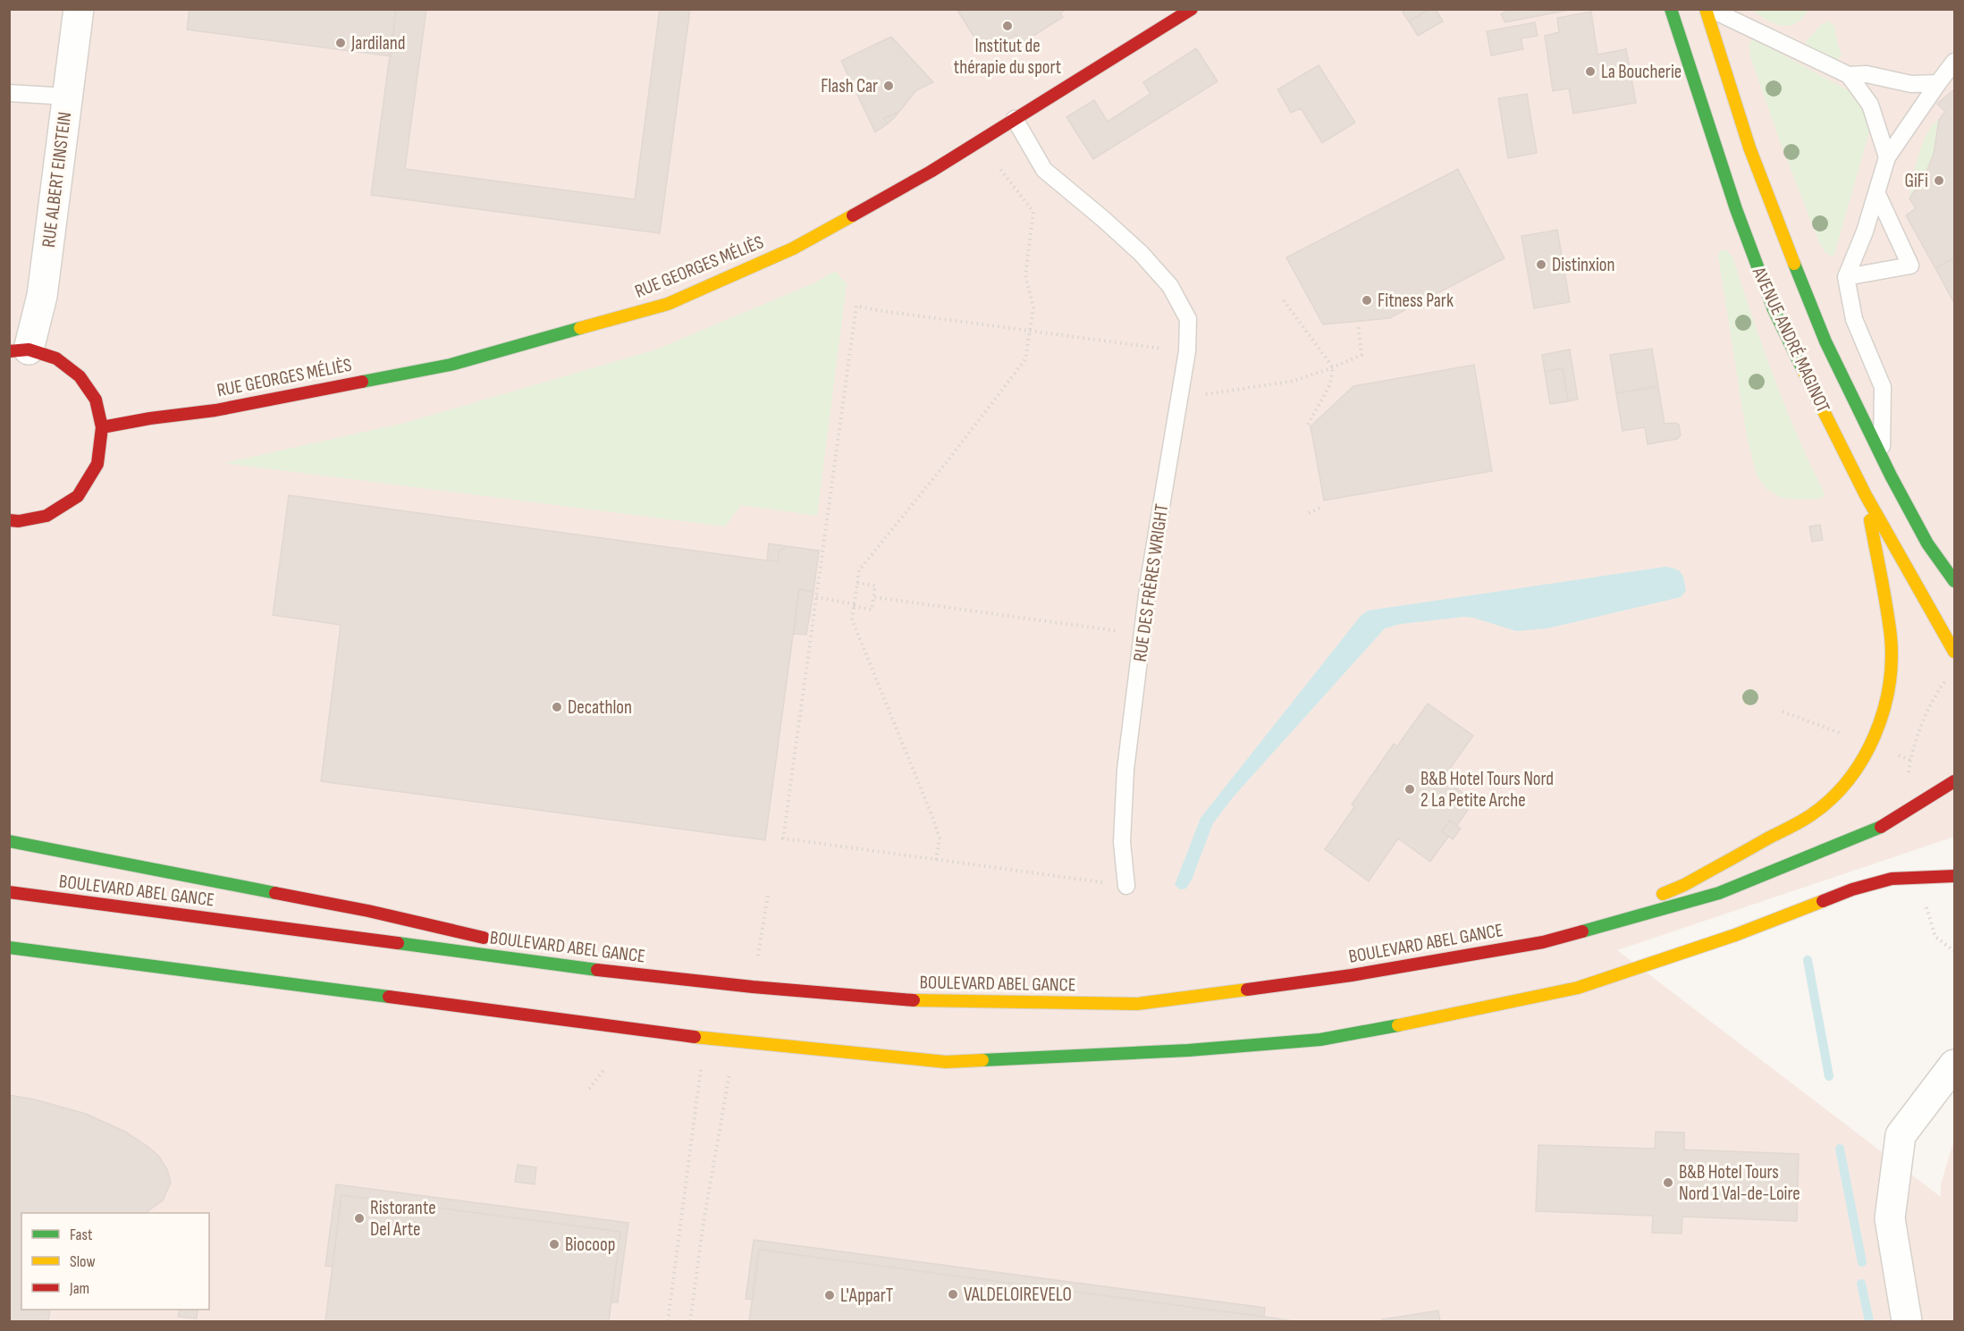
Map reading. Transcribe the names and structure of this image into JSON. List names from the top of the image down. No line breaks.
{"streets":{"main road":["RUE GEORGES MÉLIÈS","AVENUE ANDRÉ MAGINOT","BOULEVARD ABEL GANCE"],"street":["RUE ALBERT EINSTEIN"],"lane":["RUE DES FRÈRES WRIGHT"]},"crossings":[["RUE GEORGES MÉLIÈS","RUE DES FRÈRES WRIGHT"]],"places":["Institut de thérapie du sport","Jardiland","La Boucherie","Flash Car","GiFi","Distinxion","Fitness Park","Decathlon","B&B Hotel Tours Nord 2 La Petite Arche","B&B Hotel Tours Nord 1 Val-de-Loire","Ristorante Del Arte","Biocoop","VALDELOIREVELO","L'ApparT"],"legend":["Fast","Slow","Jam"]}
